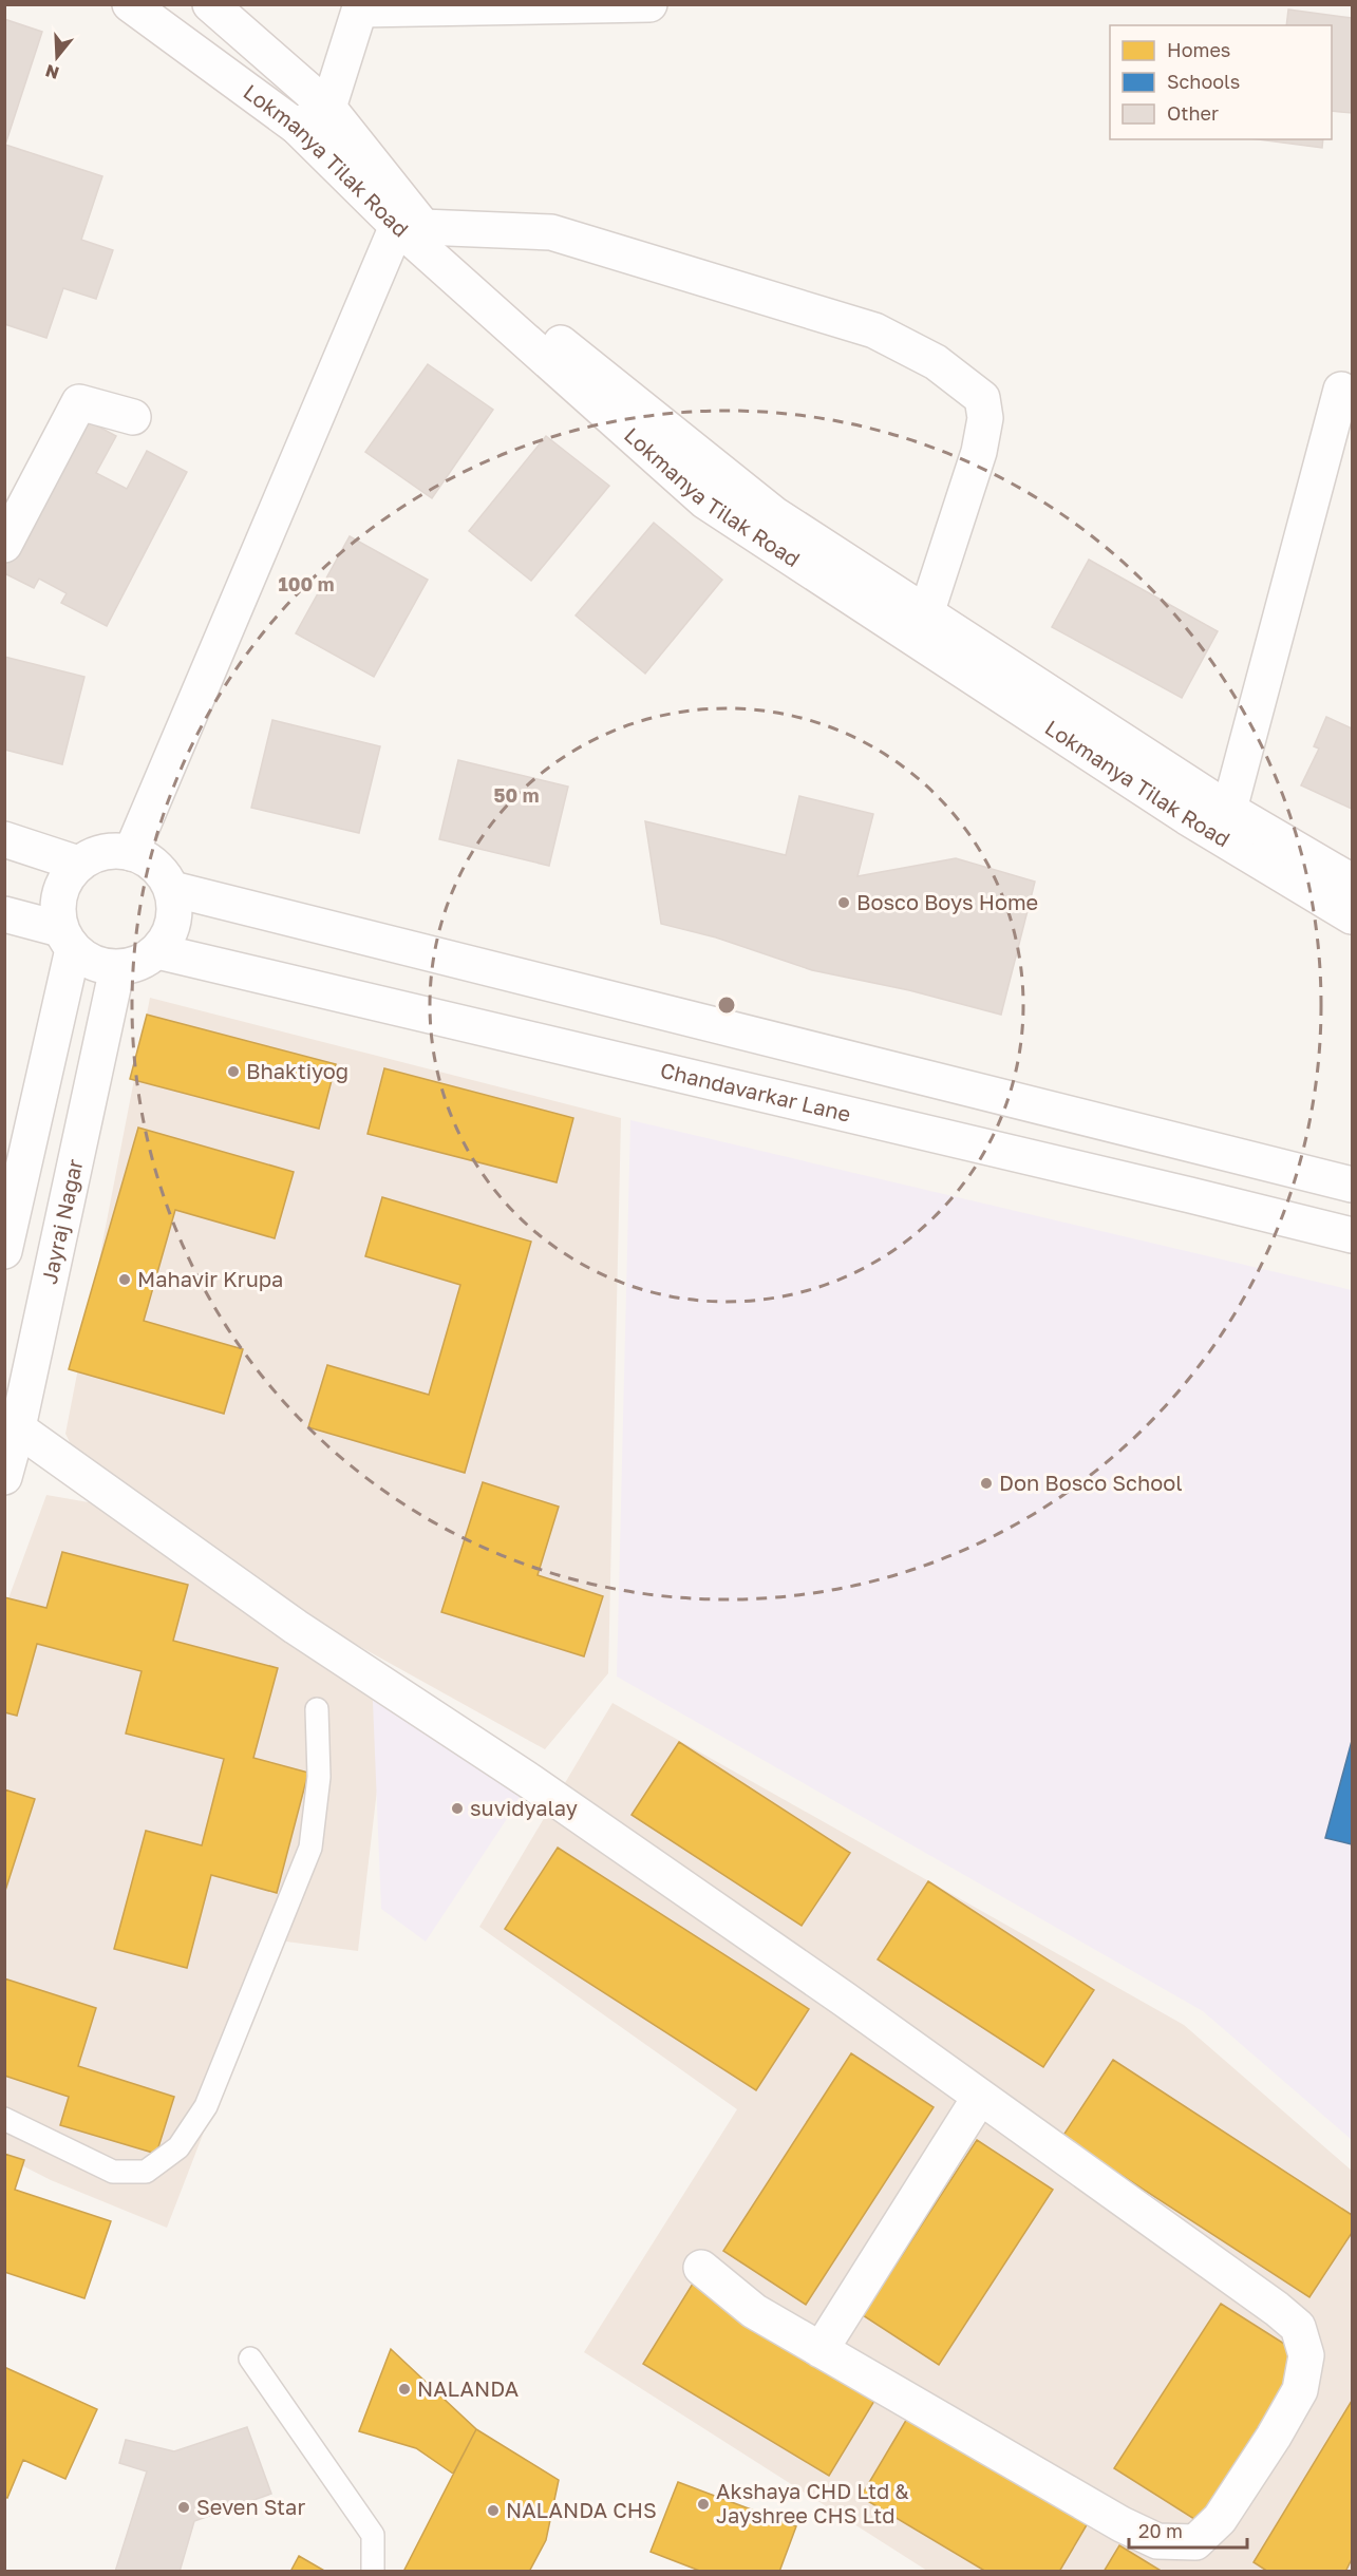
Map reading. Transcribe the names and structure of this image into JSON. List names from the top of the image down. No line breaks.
{"streets":{"street":["Lokmanya Tilak Road","Chandavarkar Lane","Jayraj Nagar"]},"crossings":[["Chandavarkar Lane","Jayraj Nagar"]],"places":["Bosco Boys Home","Bhaktiyog","Mahavir Krupa","Don Bosco School","suvidyalay","NALANDA","Akshaya CHD Ltd & Jayshree CHS Ltd","Seven Star","NALANDA CHS"],"legend":["Homes","Schools","Other"],"scale_bar":"20 m","north":"bottom","rings":["100 m","50 m"]}
